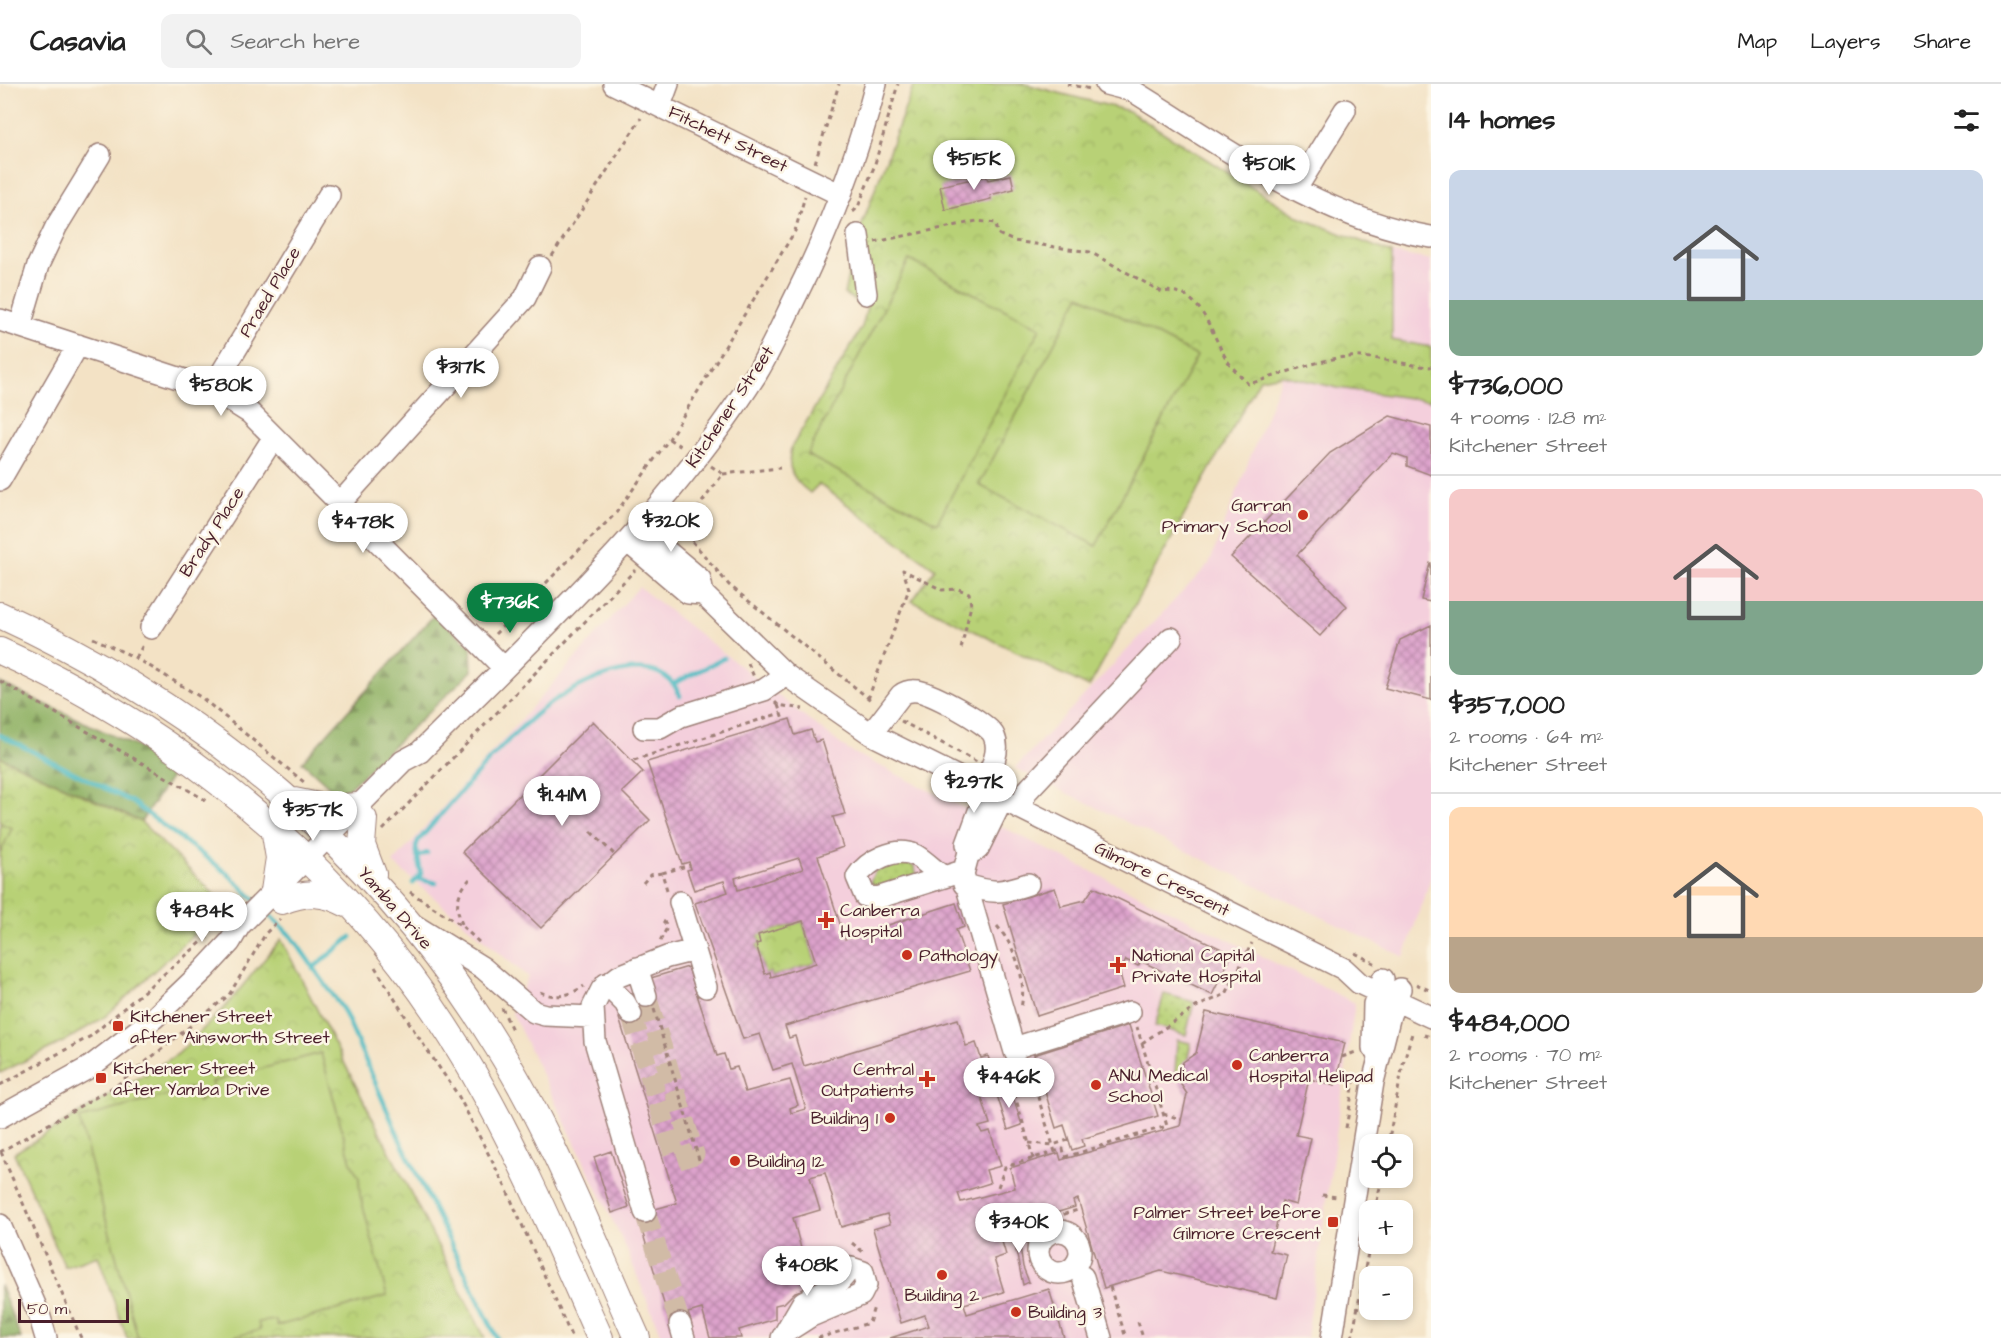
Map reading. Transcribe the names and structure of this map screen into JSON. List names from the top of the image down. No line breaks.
{"streets":{"main road":["Yamba Drive"],"street":["Fitchett Street","Praed Place","Kitchener Street","Brady Place","Gilmore Crescent"]},"crossings":[["Fitchett Street","Kitchener Street"],["Kitchener Street","Gilmore Crescent"],["Kitchener Street","Yamba Drive"]],"places":{"other":["Garran Primary School","Pathology","Canberra Hospital Helipad","ANU Medical School","Building 1","Building 12","Building 2","Building 3"],"health":["Canberra Hospital","National Capital Private Hospital","Central Outpatients"],"transit":["Kitchener Street after Ainsworth Street","Kitchener Street after Yamba Drive","Palmer Street before Gilmore Crescent"]},"scale_bar":"50 m","page":{"header":"Casavia","search":"Search here","nav":["Map","Layers","Share"],"heading":"14 homes","price":["$515K","$501K","$317K","$580K","$320K","$478K","$736K","$297K","$1.41M","$357K","$484K","$446K","$340K","$408K"],"list":[{"name":"$736,000","note":"4 rooms · 128 m² · Kitchener Street"},{"name":"$357,000","note":"2 rooms · 64 m² · Kitchener Street"},{"name":"$484,000","note":"2 rooms · 70 m² · Kitchener Street"}],"map_buttons":["+","−"],"scale":"50 m"}}
